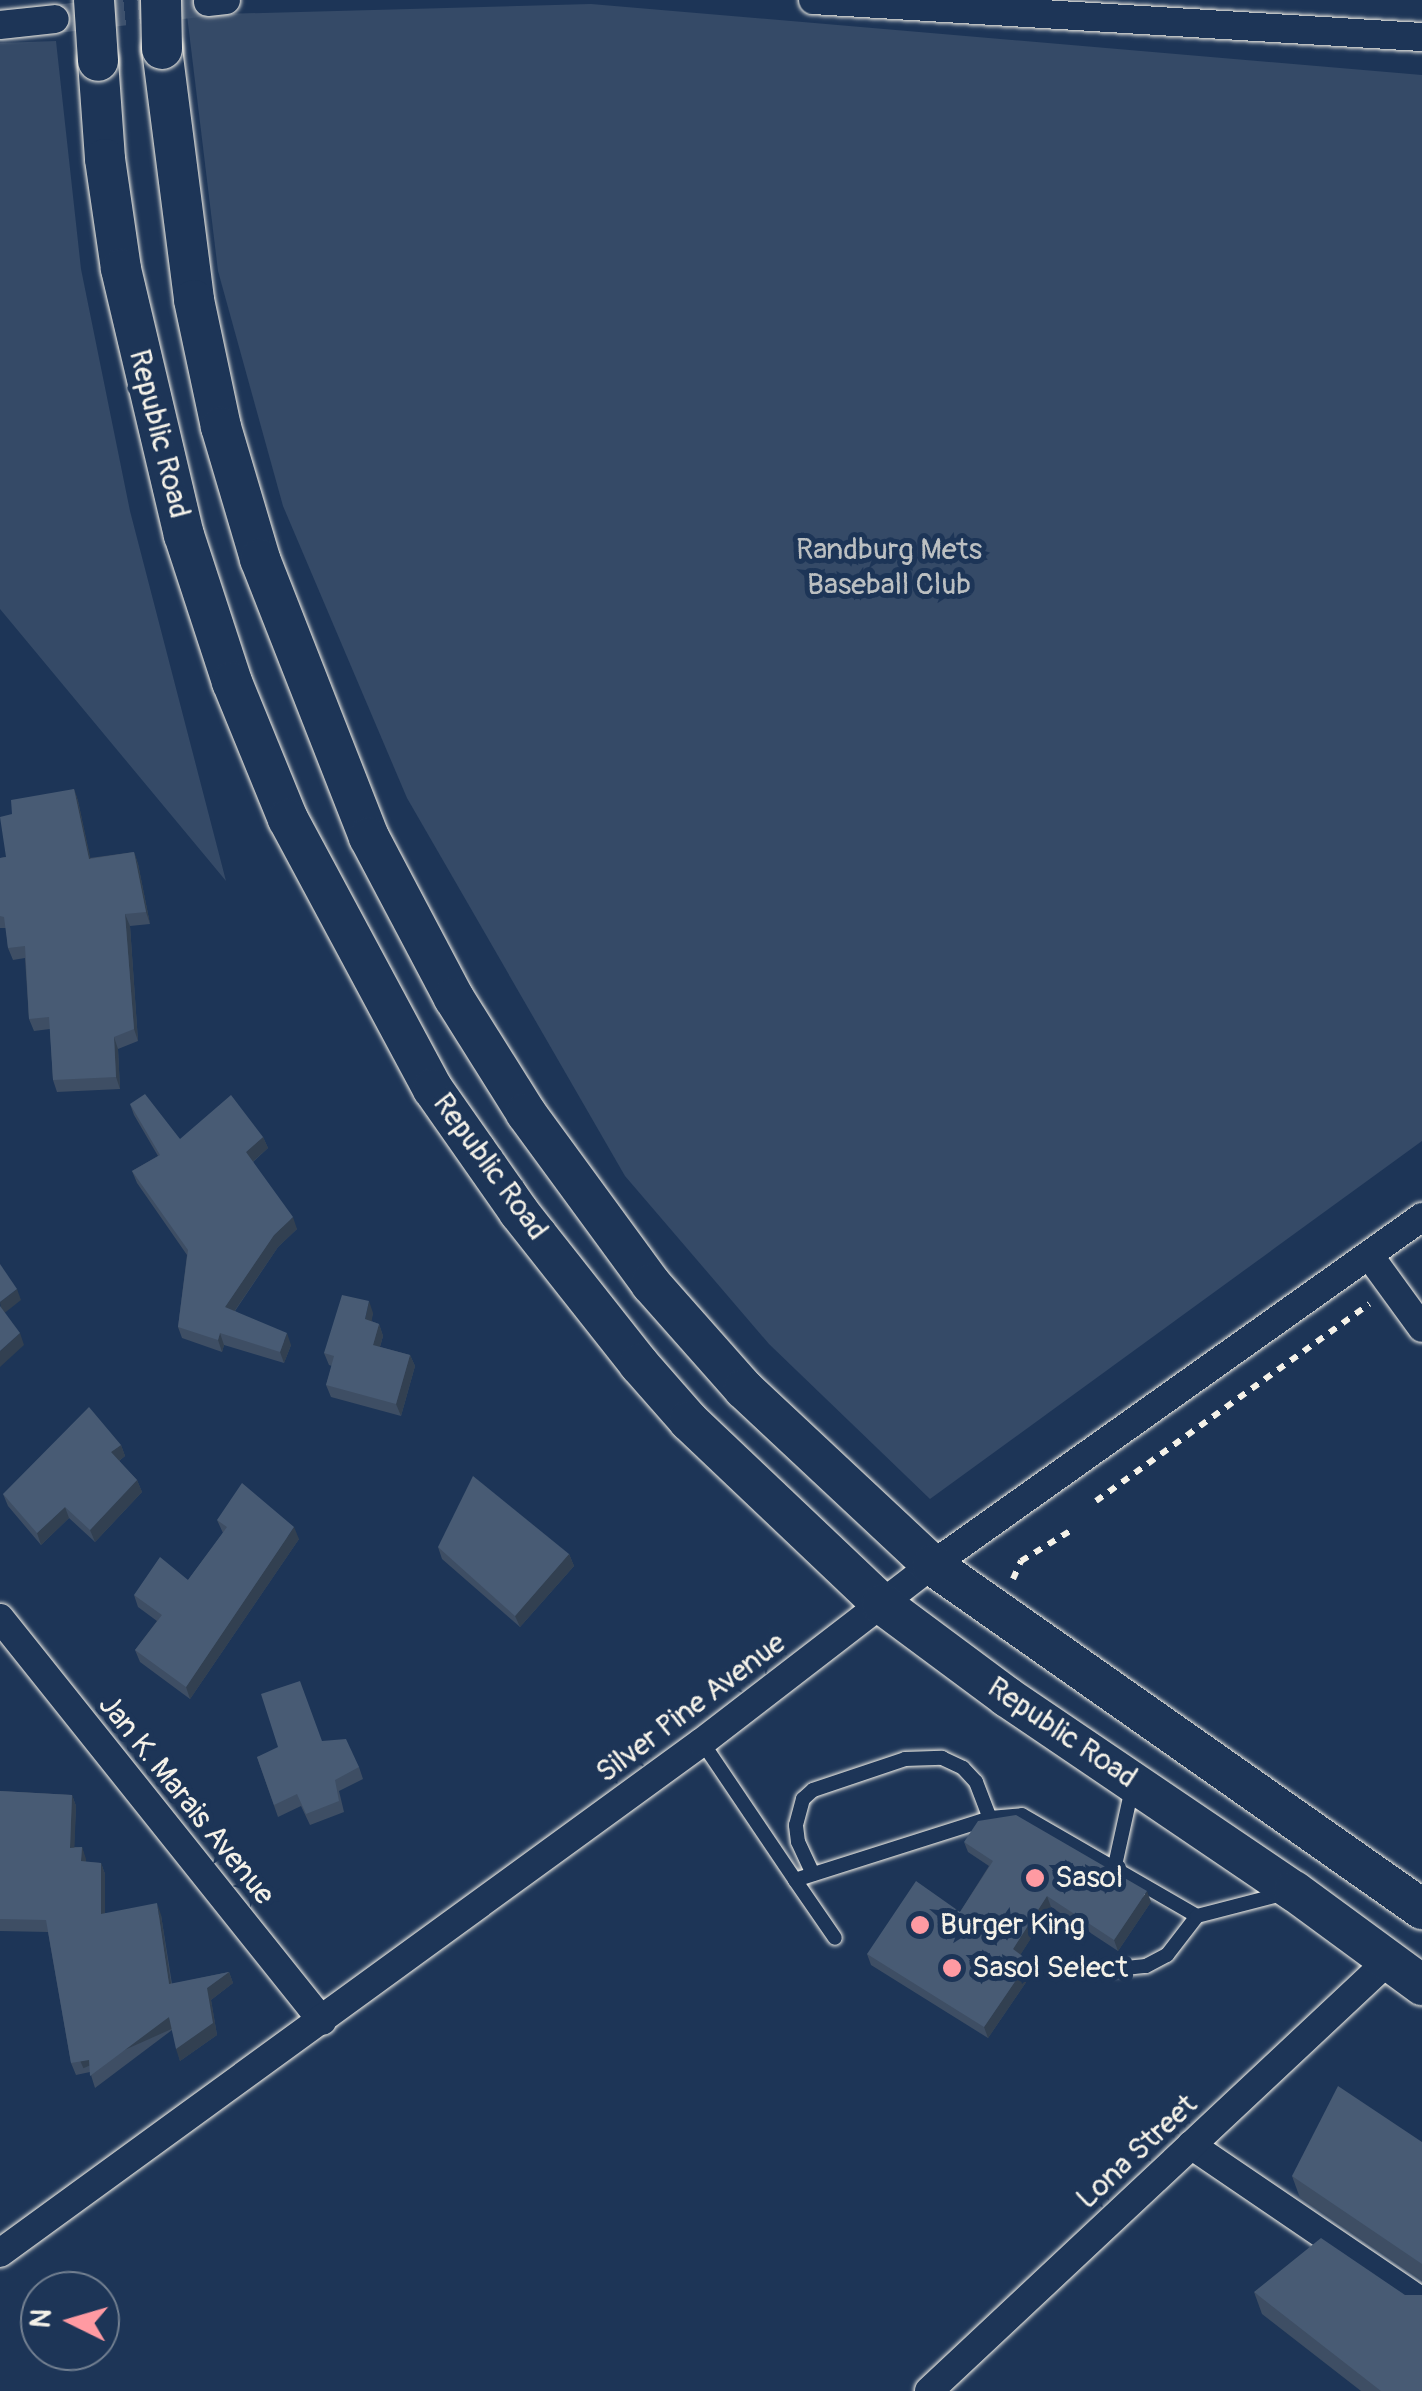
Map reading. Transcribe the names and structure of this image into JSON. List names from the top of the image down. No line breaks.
{"streets":{"main road":["Republic Road"],"street":["Silver Pine Avenue","Jan K. Marais Avenue","Lona Street"]},"crossings":[["Republic Road","Silver Pine Avenue"],["Republic Road","Lona Street"],["Silver Pine Avenue","Jan K. Marais Avenue"]],"parks":["Randburg Mets Baseball Club"],"places":["Sasol","Burger King","Sasol Select"],"north":"left"}
